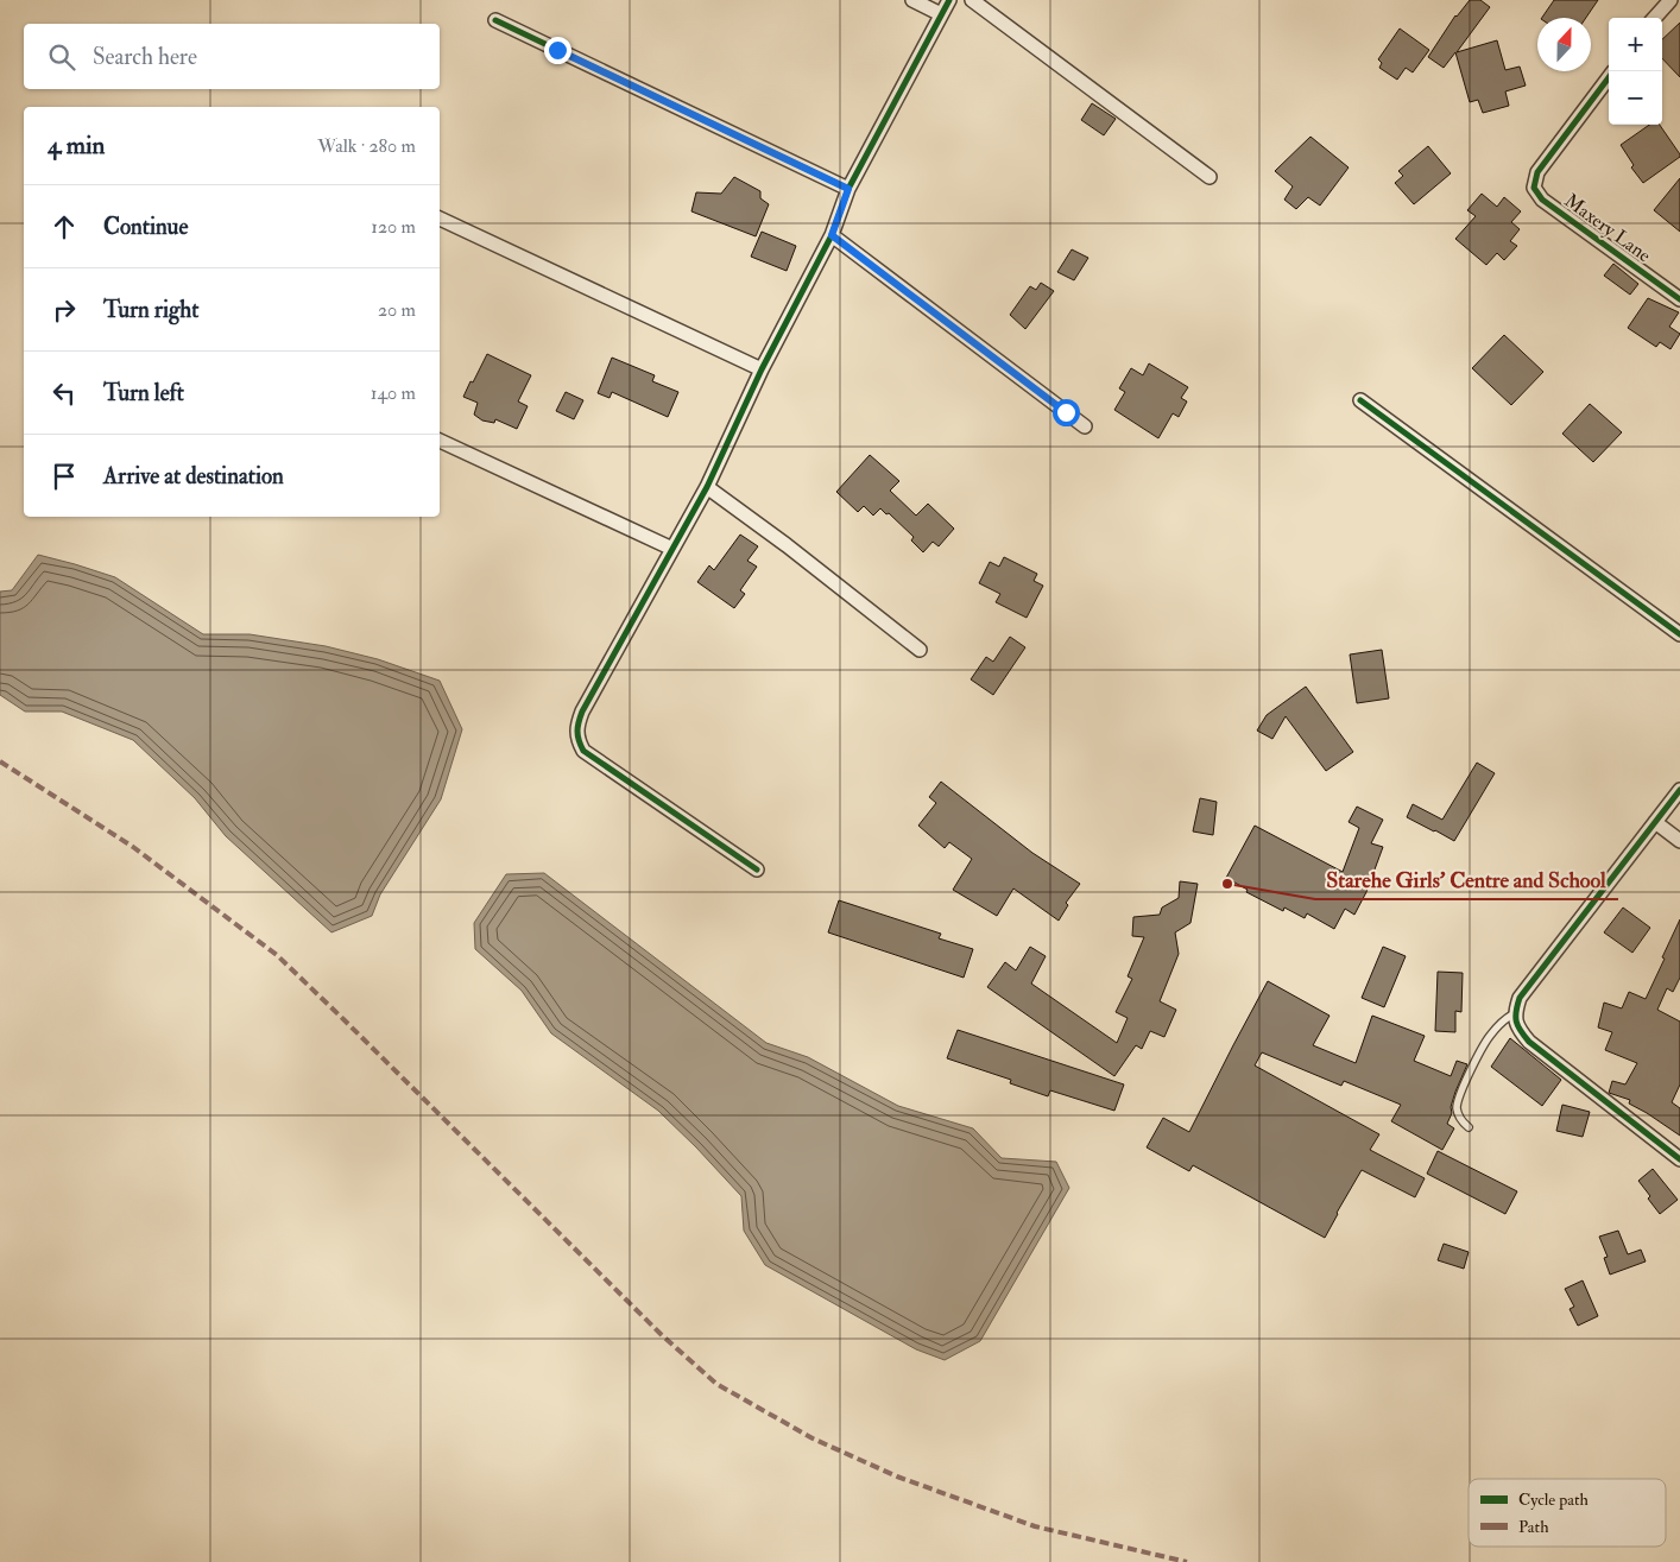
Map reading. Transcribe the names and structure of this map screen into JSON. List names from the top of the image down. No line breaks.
{"streets":{"street":["Maxery Lane"]},"places":["Starehe Girls' Centre and School"],"legend":["Cycle path","Path"],"north":"top","page":{"map_buttons":["+","−"],"search":"Search here","heading":["4 min","Walk · 280 m"],"list":[["Continue","120 m"],["Turn right","20 m"],["Turn left","140 m"],"Arrive at destination"]}}
